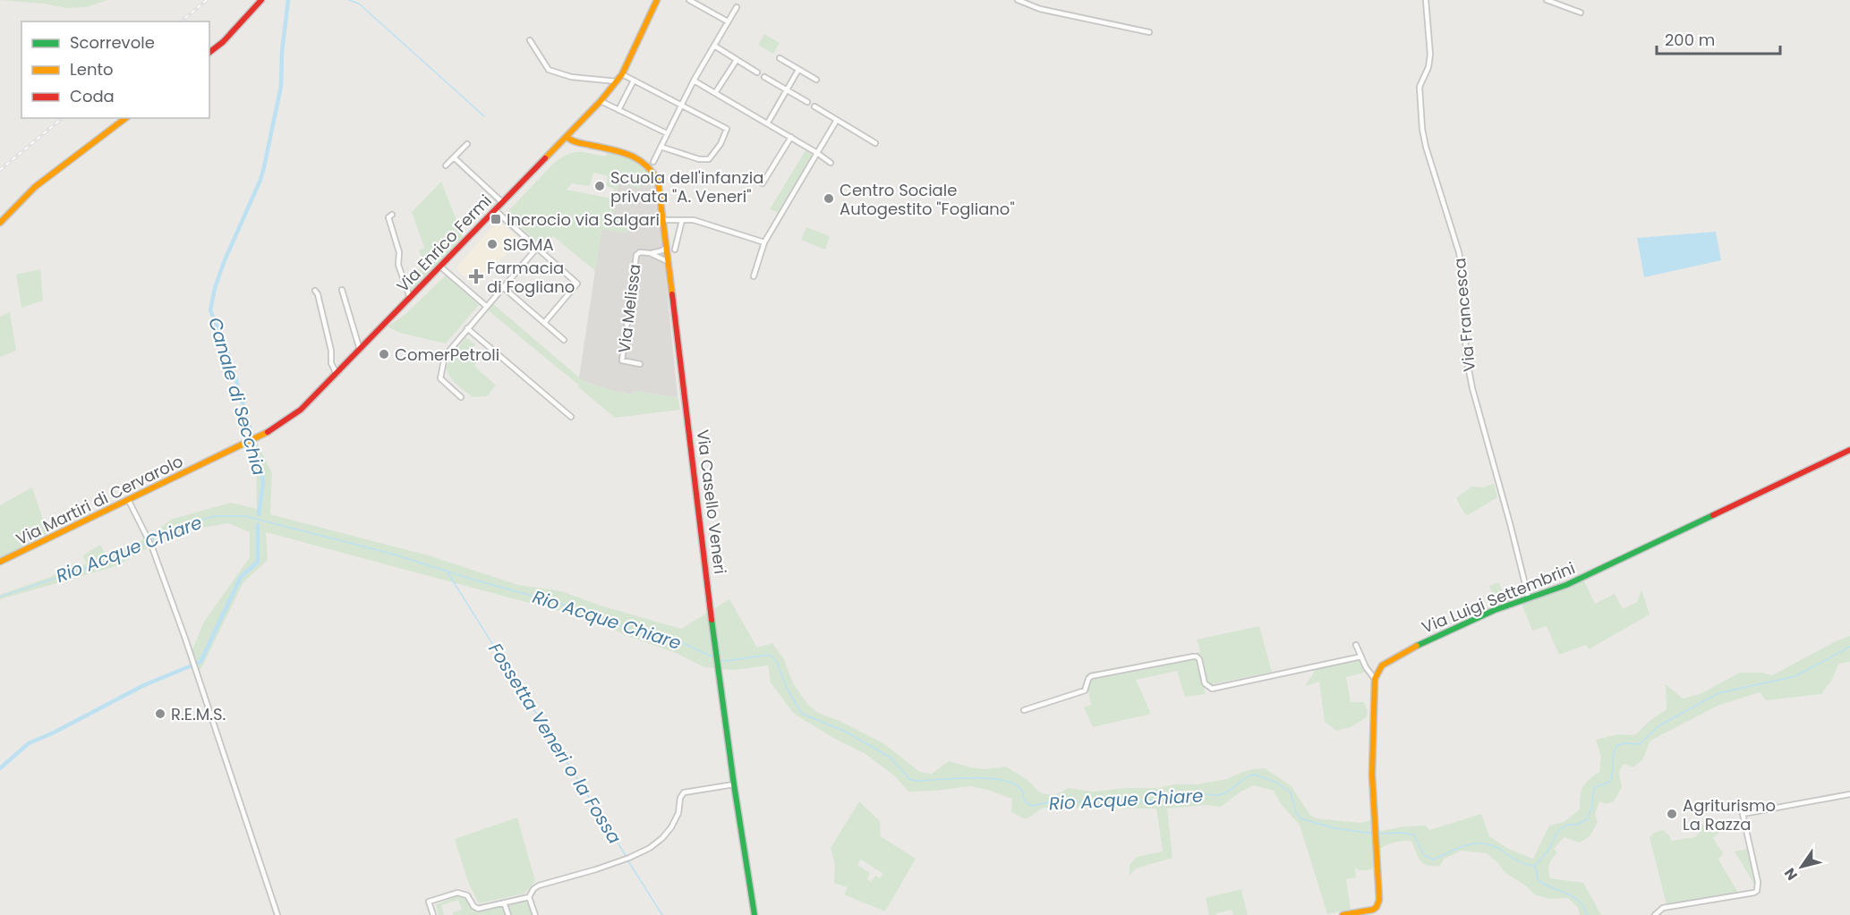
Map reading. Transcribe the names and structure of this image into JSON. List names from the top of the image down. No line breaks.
{"streets":{"street":["Via Enrico Fermi","Via Melissa","Via Francesca","Via Martiri di Cervarolo","Via Casello Veneri","Via Luigi Settembrini"]},"crossings":[["Via Enrico Fermi","Via Martiri di Cervarolo"],["Via Enrico Fermi","Via Casello Veneri"],["Via Melissa","Via Casello Veneri"],["Via Francesca","Via Luigi Settembrini"]],"water":["Canale di Secchia","Rio Acque Chiare","Fossetta Veneri o la Fossa"],"places":{"other":["Scuola dell'infanzia privata \"A. Veneri\"","Centro Sociale Autogestito \"Fogliano\"","SIGMA","ComerPetroli","R.E.M.S.","Agriturismo La Razza"],"transit":["Incrocio via Salgari"],"health":["Farmacia di Fogliano"]},"legend":["Scorrevole","Lento","Coda"],"scale_bar":"200 m","north":"bottom left"}
